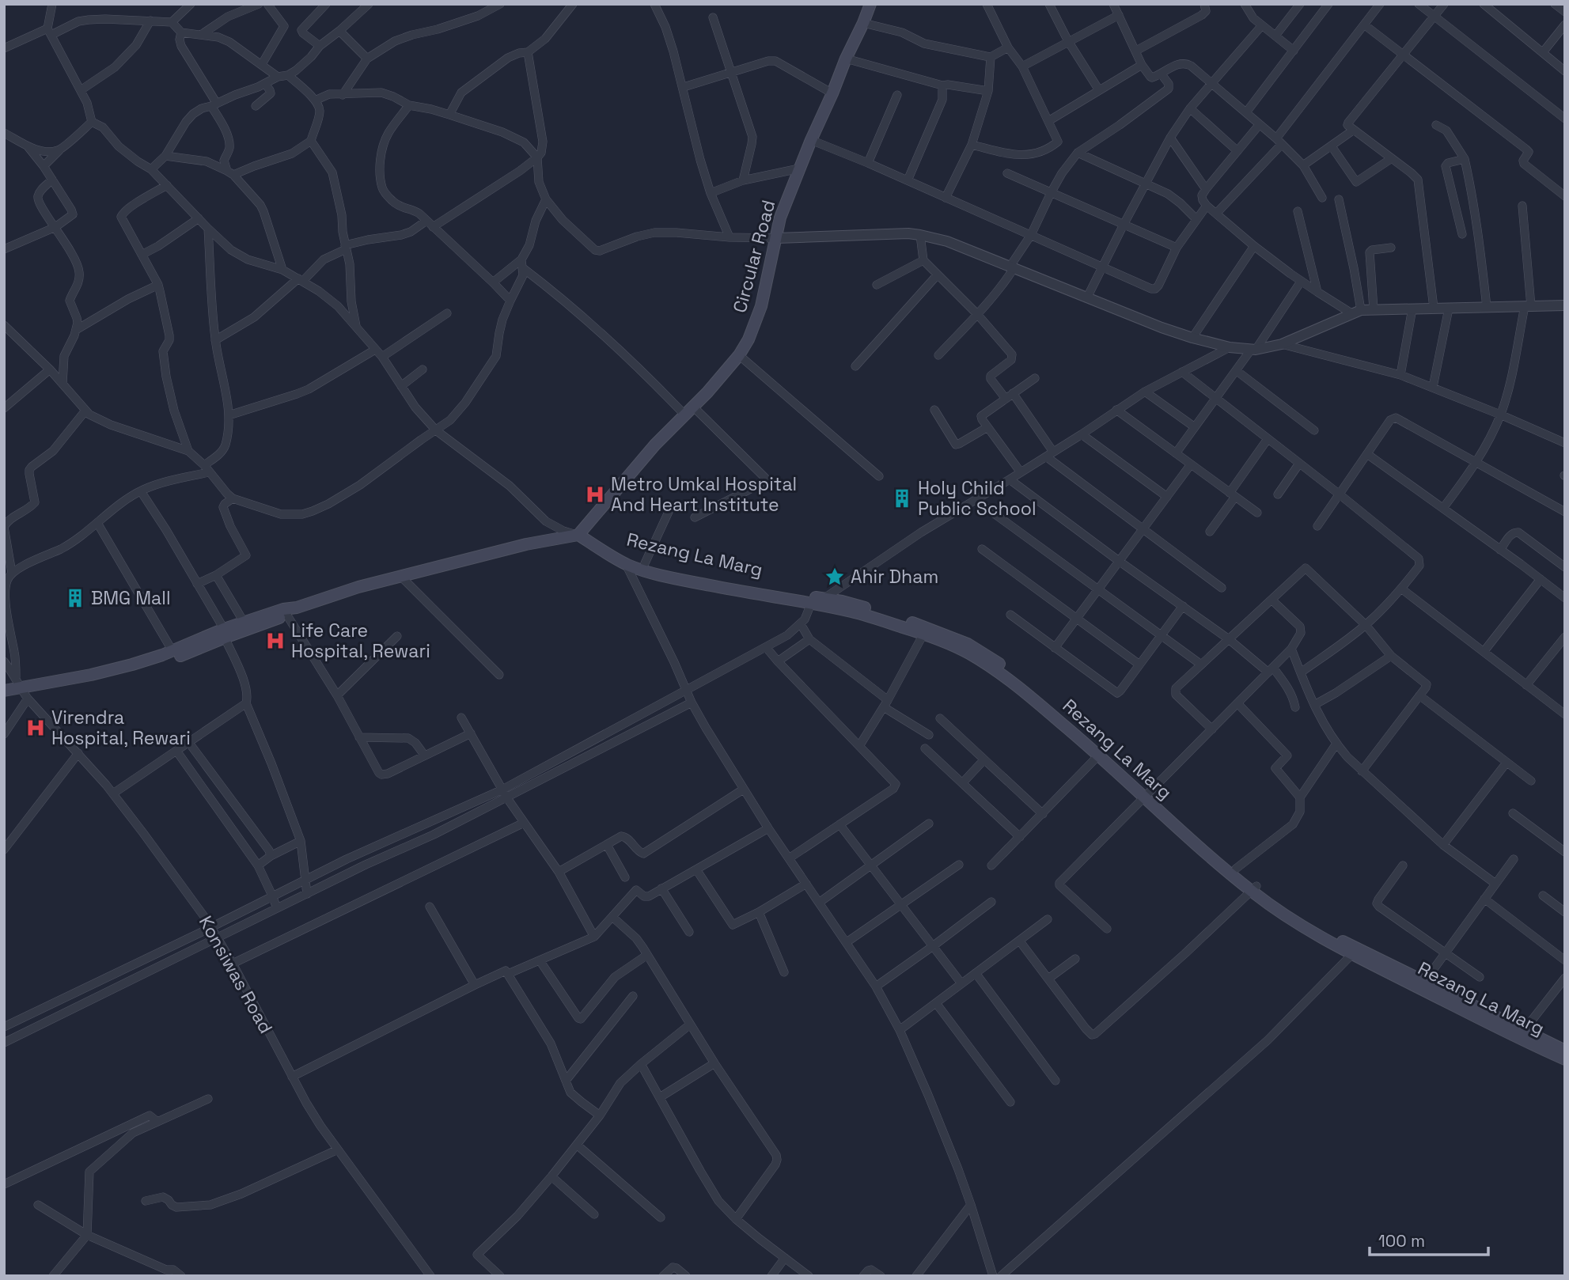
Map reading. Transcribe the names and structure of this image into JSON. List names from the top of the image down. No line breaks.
{"streets":{"main road":["Circular Road","Rezang La Marg"],"street":["Konsiwas Road"]},"crossings":[["Circular Road","Rezang La Marg"]],"places":{"hospital":["Metro Umkal Hospital And Heart Institute","Life Care Hospital, Rewari","Virendra Hospital, Rewari"],"building":["Holy Child Public School","BMG Mall"],"place":["Ahir Dham"]},"scale_bar":"100 m"}
